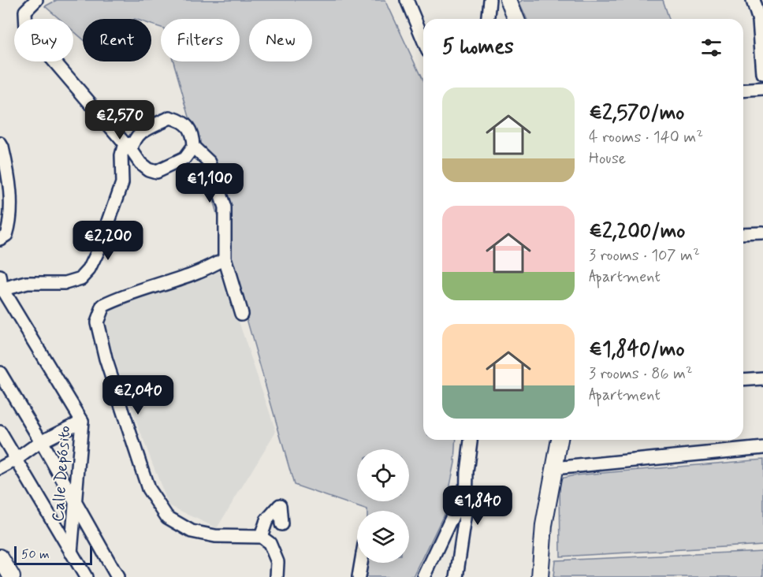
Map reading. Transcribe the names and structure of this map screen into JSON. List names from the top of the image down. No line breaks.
{"streets":{"street":["Calle Depósito"]},"scale_bar":"50 m","page":{"chip":["Buy","Rent","Filters","New"],"heading":"5 homes","list":[{"name":"€2,570/mo","note":"4 rooms · 140 m² · House"},{"name":"€2,200/mo","note":"3 rooms · 107 m² · Apartment"},{"name":"€1,840/mo","note":"3 rooms · 86 m² · Apartment"}],"price":["€2,570","€1,100","€2,200","€2,040","€1,840"],"scale":"50 m"}}
